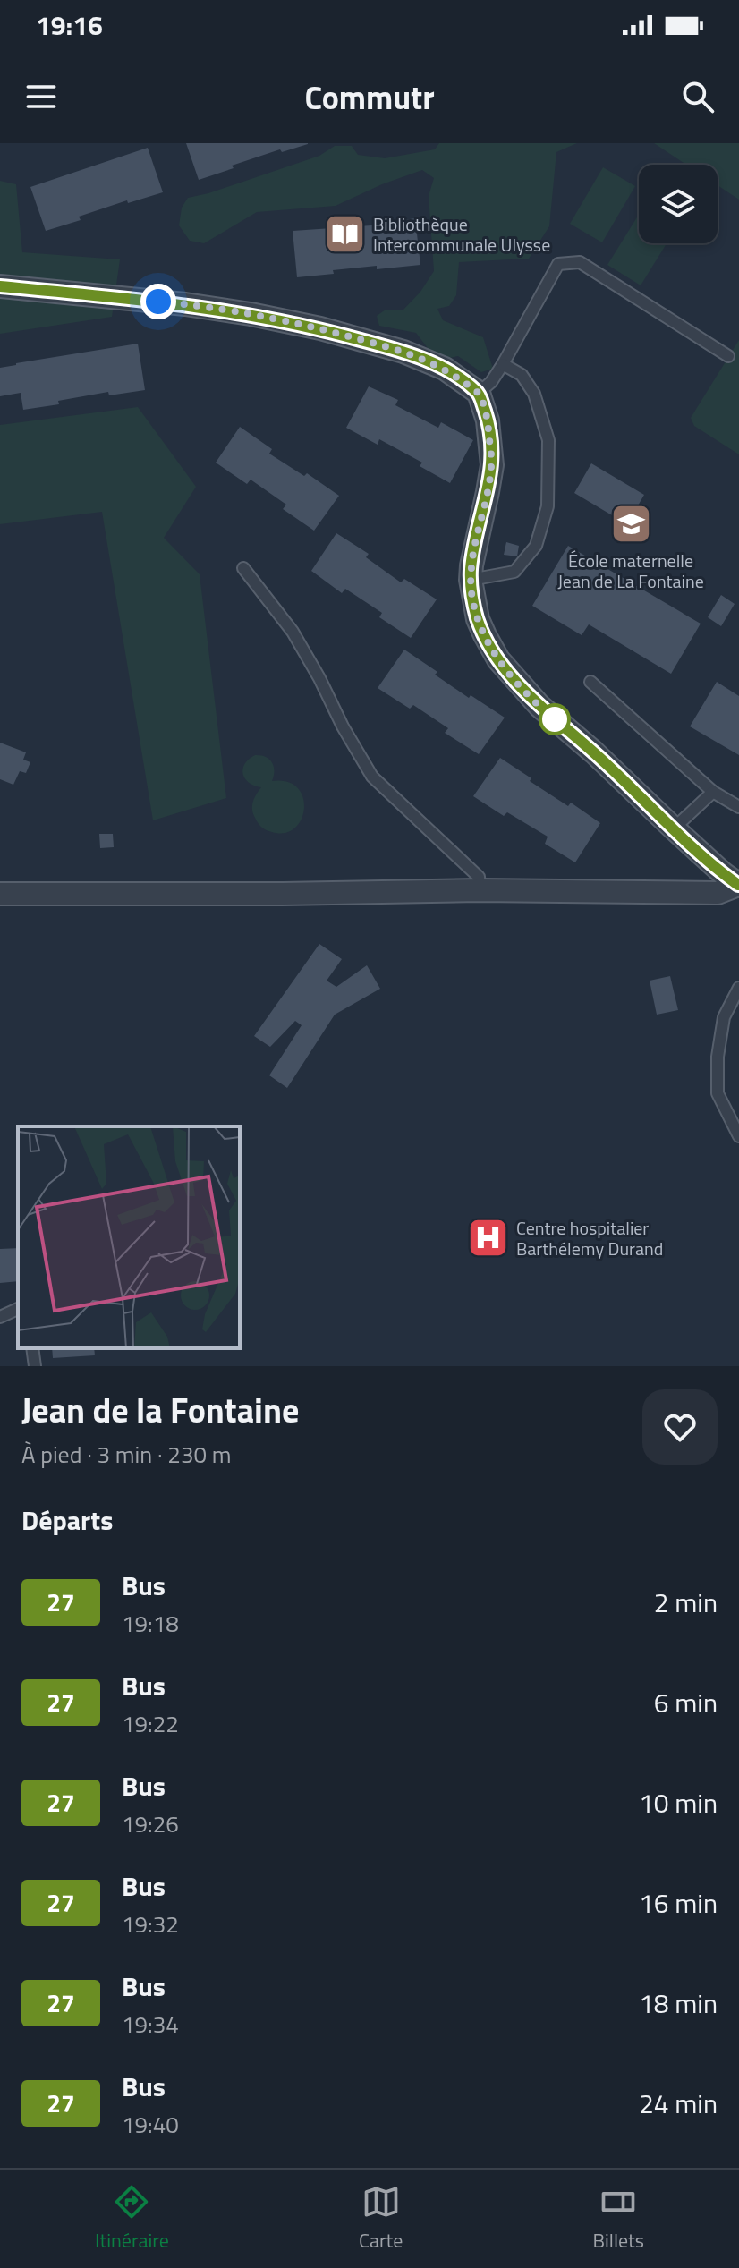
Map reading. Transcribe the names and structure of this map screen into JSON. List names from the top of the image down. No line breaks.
{"places":{"library":["Bibliothèque Intercommunale Ulysse"],"school or university":["École maternelle Jean de La Fontaine"],"hospital":["Centre hospitalier Barthélemy Durand"]},"lines":["bus line 27"],"page":{"status":"19:16","header":"Commutr","heading":[["Jean de la Fontaine","À pied · 3 min · 230 m"],"Départs"],"list":[{"mark":"27","name":"Bus","note":"19:18","value":"2 min"},{"mark":"27","name":"Bus","note":"19:22","value":"6 min"},{"mark":"27","name":"Bus","note":"19:26","value":"10 min"},{"mark":"27","name":"Bus","note":"19:32","value":"16 min"},{"mark":"27","name":"Bus","note":"19:34","value":"18 min"},{"mark":"27","name":"Bus","note":"19:40","value":"24 min"}],"tabs":["Itinéraire","Carte","Billets"]}}
